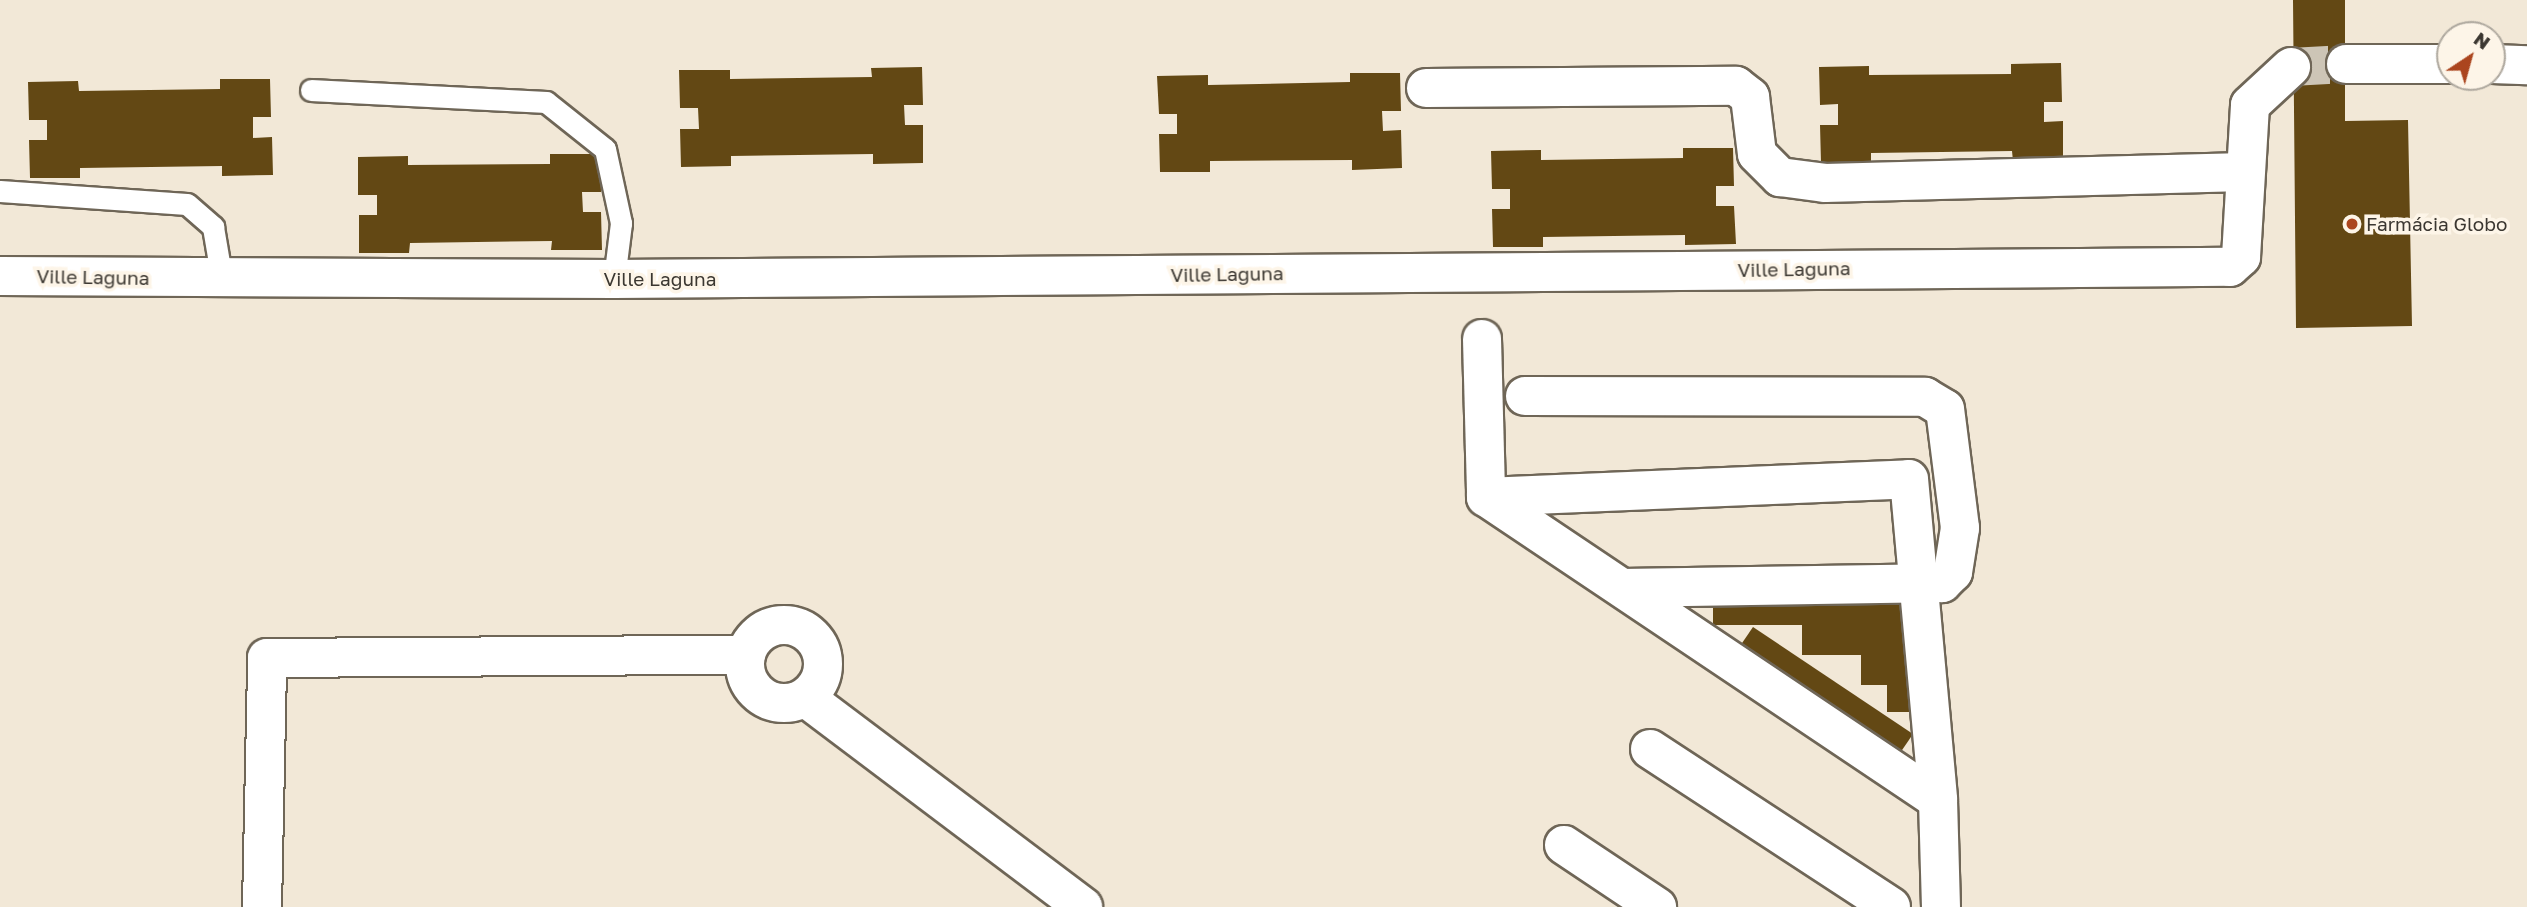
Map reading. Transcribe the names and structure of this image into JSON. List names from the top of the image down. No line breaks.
{"streets":{"street":["Ville Laguna"]},"places":["Farmácia Globo"],"north":"top right"}
